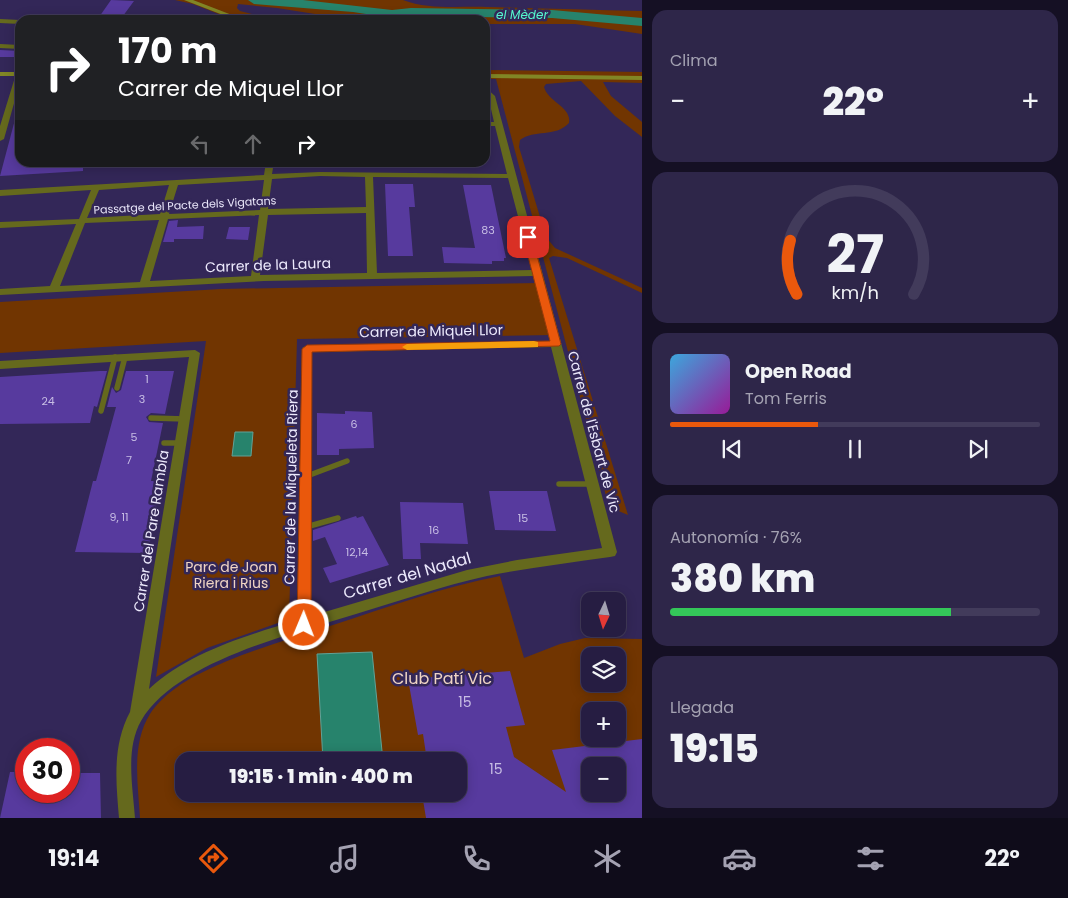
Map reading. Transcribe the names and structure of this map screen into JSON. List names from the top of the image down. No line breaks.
{"streets":{"street":["Passatge del Pacte dels Vigatans","Carrer de la Laura","Carrer de Miquel Llor","Carrer de l'Esbart de Vic","Carrer de la Miqueleta Riera","Carrer del Pare Rambla","Carrer del Nadal"]},"crossings":[["Carrer de la Laura","Carrer de l'Esbart de Vic"],["Carrer de Miquel Llor","Carrer de l'Esbart de Vic"],["Carrer de Miquel Llor","Carrer de la Miqueleta Riera"],["Carrer de l'Esbart de Vic","Carrer del Nadal"],["Carrer de la Miqueleta Riera","Carrer del Nadal"],["Carrer del Pare Rambla","Carrer del Nadal"]],"water":["el Mèder"],"parks":["Parc de Joan Riera i Rius","Club Patí Vic"],"house_numbers":["83","1","3","24","6","5","7","9, 11","15","16","12,14","15","15"],"north":"bottom","page":{"tile":["Clima",["Autonomía · 76%","380 km"],["Llegada","19:15"]],"turn":["170 m","Carrer de Miquel Llor"],"heat":["−","22°","+"],"song":["Open Road","Tom Ferris"],"map_buttons":["+","−"],"limit":"30","trip":"19:15 · 1 min · 400 m","tabs":["19:14","22°"],"gauge":["27","km/h"]}}
